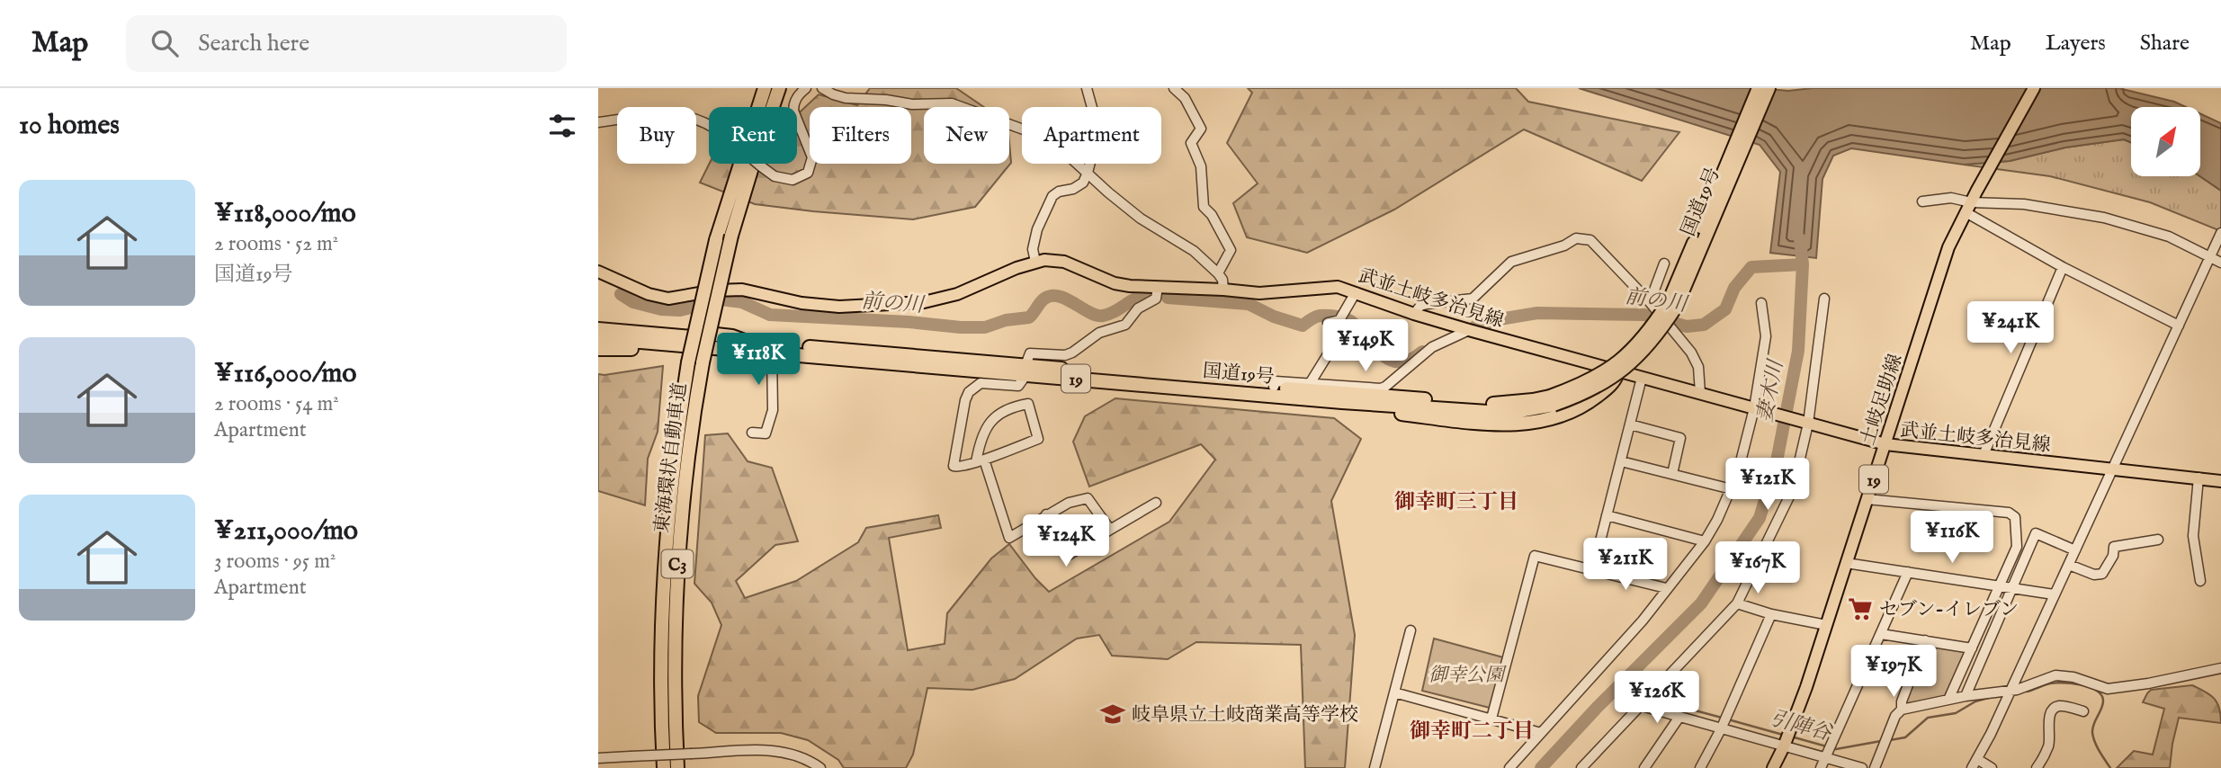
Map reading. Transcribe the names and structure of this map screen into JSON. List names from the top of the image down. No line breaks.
{"streets":{"highway":["国道19号","19","東海環状自動車道","C3"],"main road":["武並土岐多治見線","土岐足助線"]},"crossings":[["国道19号","19"],["武並土岐多治見線","土岐足助線"]],"districts":["御幸町三丁目","御幸町二丁目"],"water":["前の川","妻木川","引陣谷"],"parks":["御幸公園"],"places":{"supermarket":["セブン-イレブン"],"school or university":["岐阜県立土岐商業高等学校"]},"north":"top right","page":{"header":"Map","search":"Search here","nav":["Map","Layers","Share"],"heading":"10 homes","chip":["Buy","Rent","Filters","New","Apartment"],"list":[{"name":"¥118,000/mo","note":"2 rooms · 52 m² · 国道19号"},{"name":"¥116,000/mo","note":"2 rooms · 54 m² · Apartment"},{"name":"¥211,000/mo","note":"3 rooms · 95 m² · Apartment"}],"price":["¥241K","¥149K","¥118K","¥121K","¥116K","¥124K","¥211K","¥167K","¥197K","¥126K"]}}
